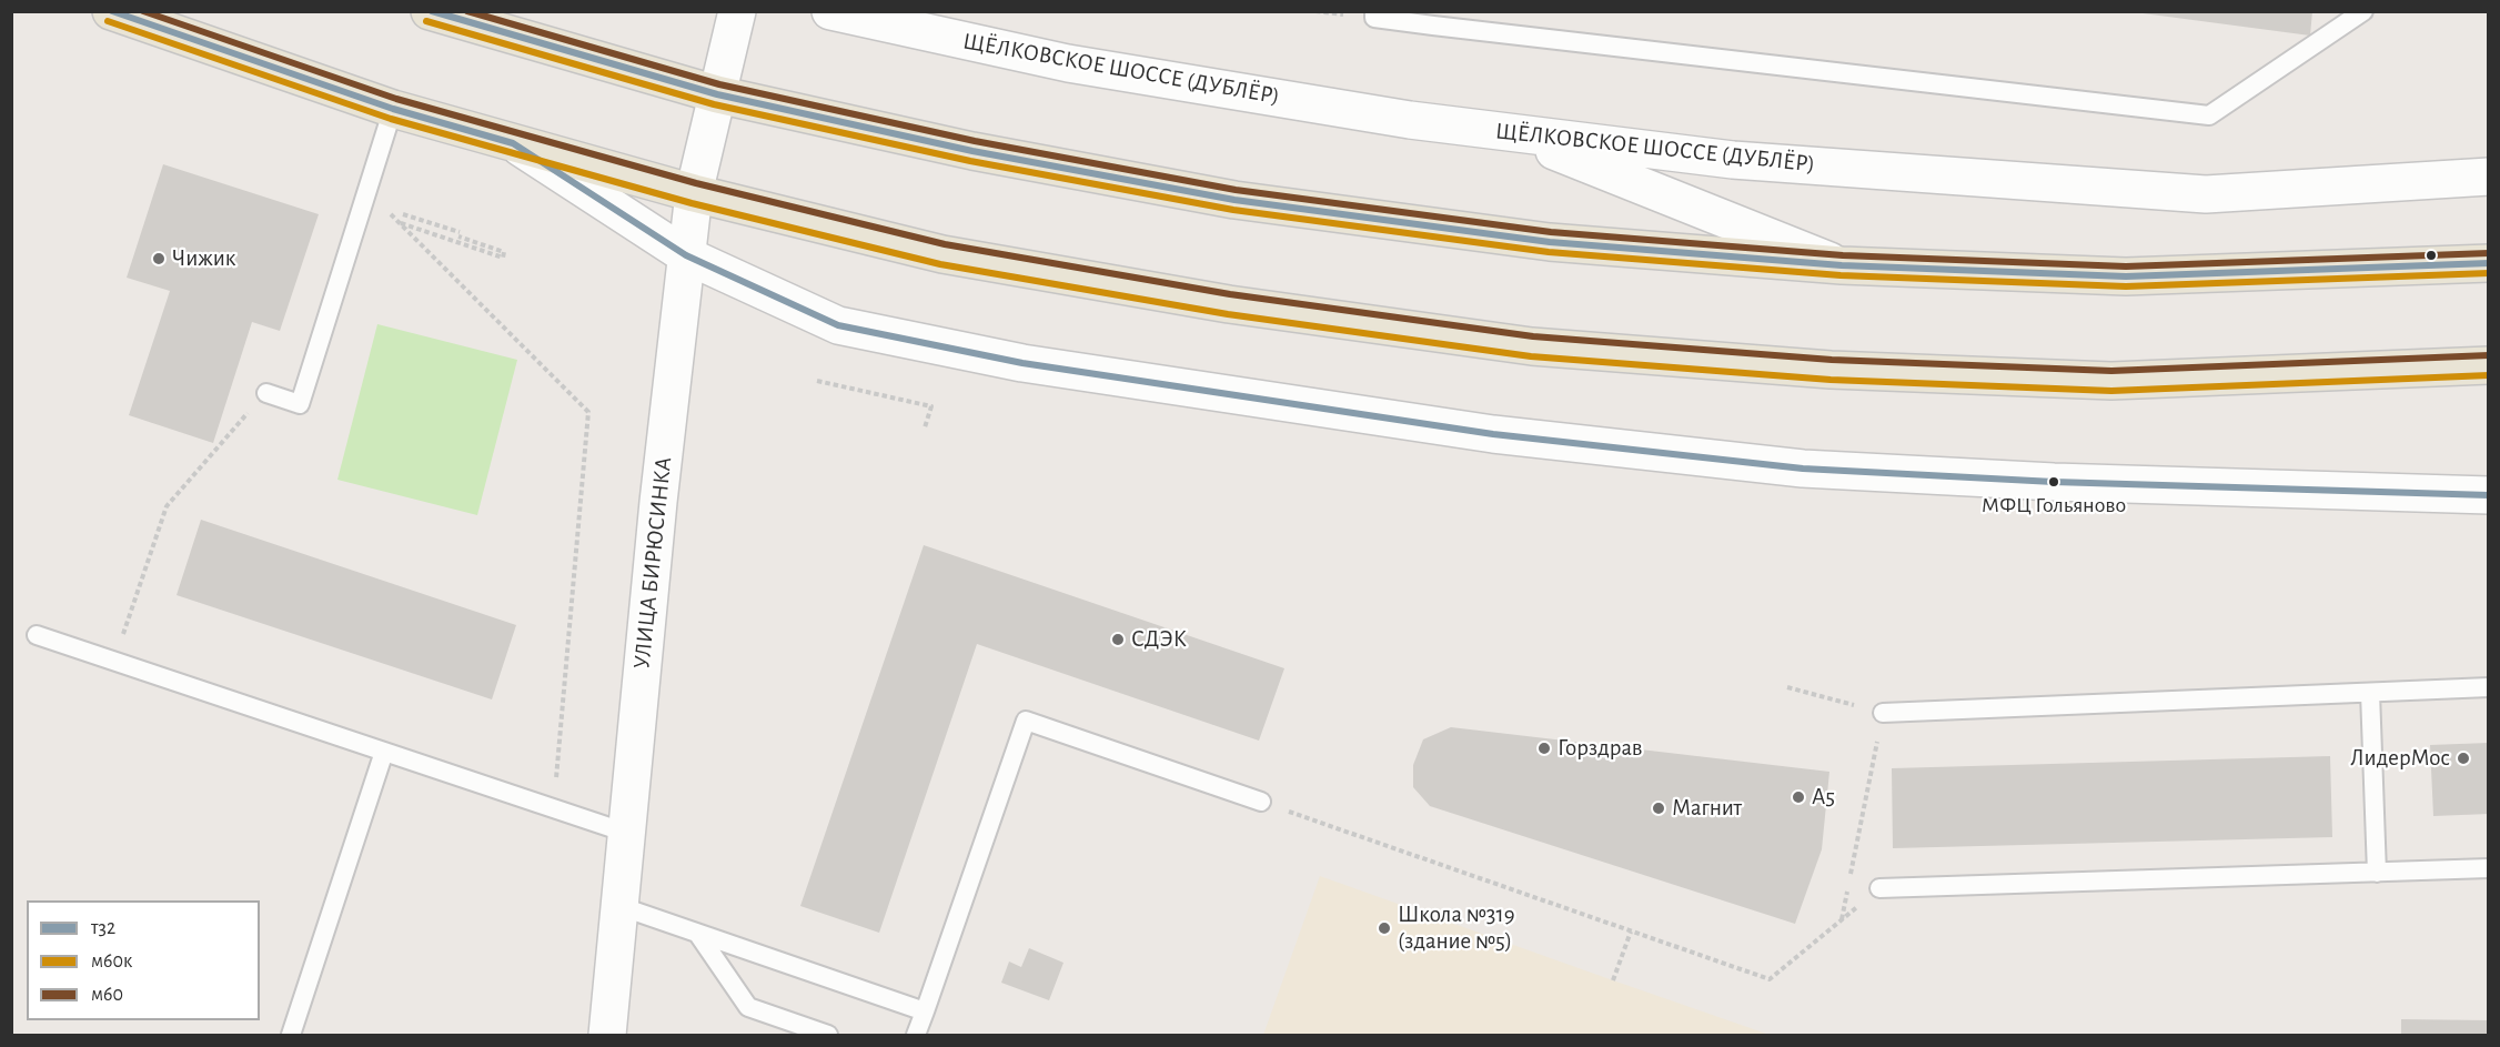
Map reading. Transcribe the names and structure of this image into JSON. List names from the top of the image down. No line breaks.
{"streets":{"street":["ЩЁЛКОВСКОЕ ШОССЕ (ДУБЛЁР)","УЛИЦА БИРЮСИНКА"]},"places":["Чижик","МФЦ Гольяново","СДЭК","Горздрав","ЛидерМос","А5","Магнит","Школа №319 (здание №5)"],"lines":["transit line т32","transit line м60","transit line м60к"],"legend":["т32","м60к","м60"]}
